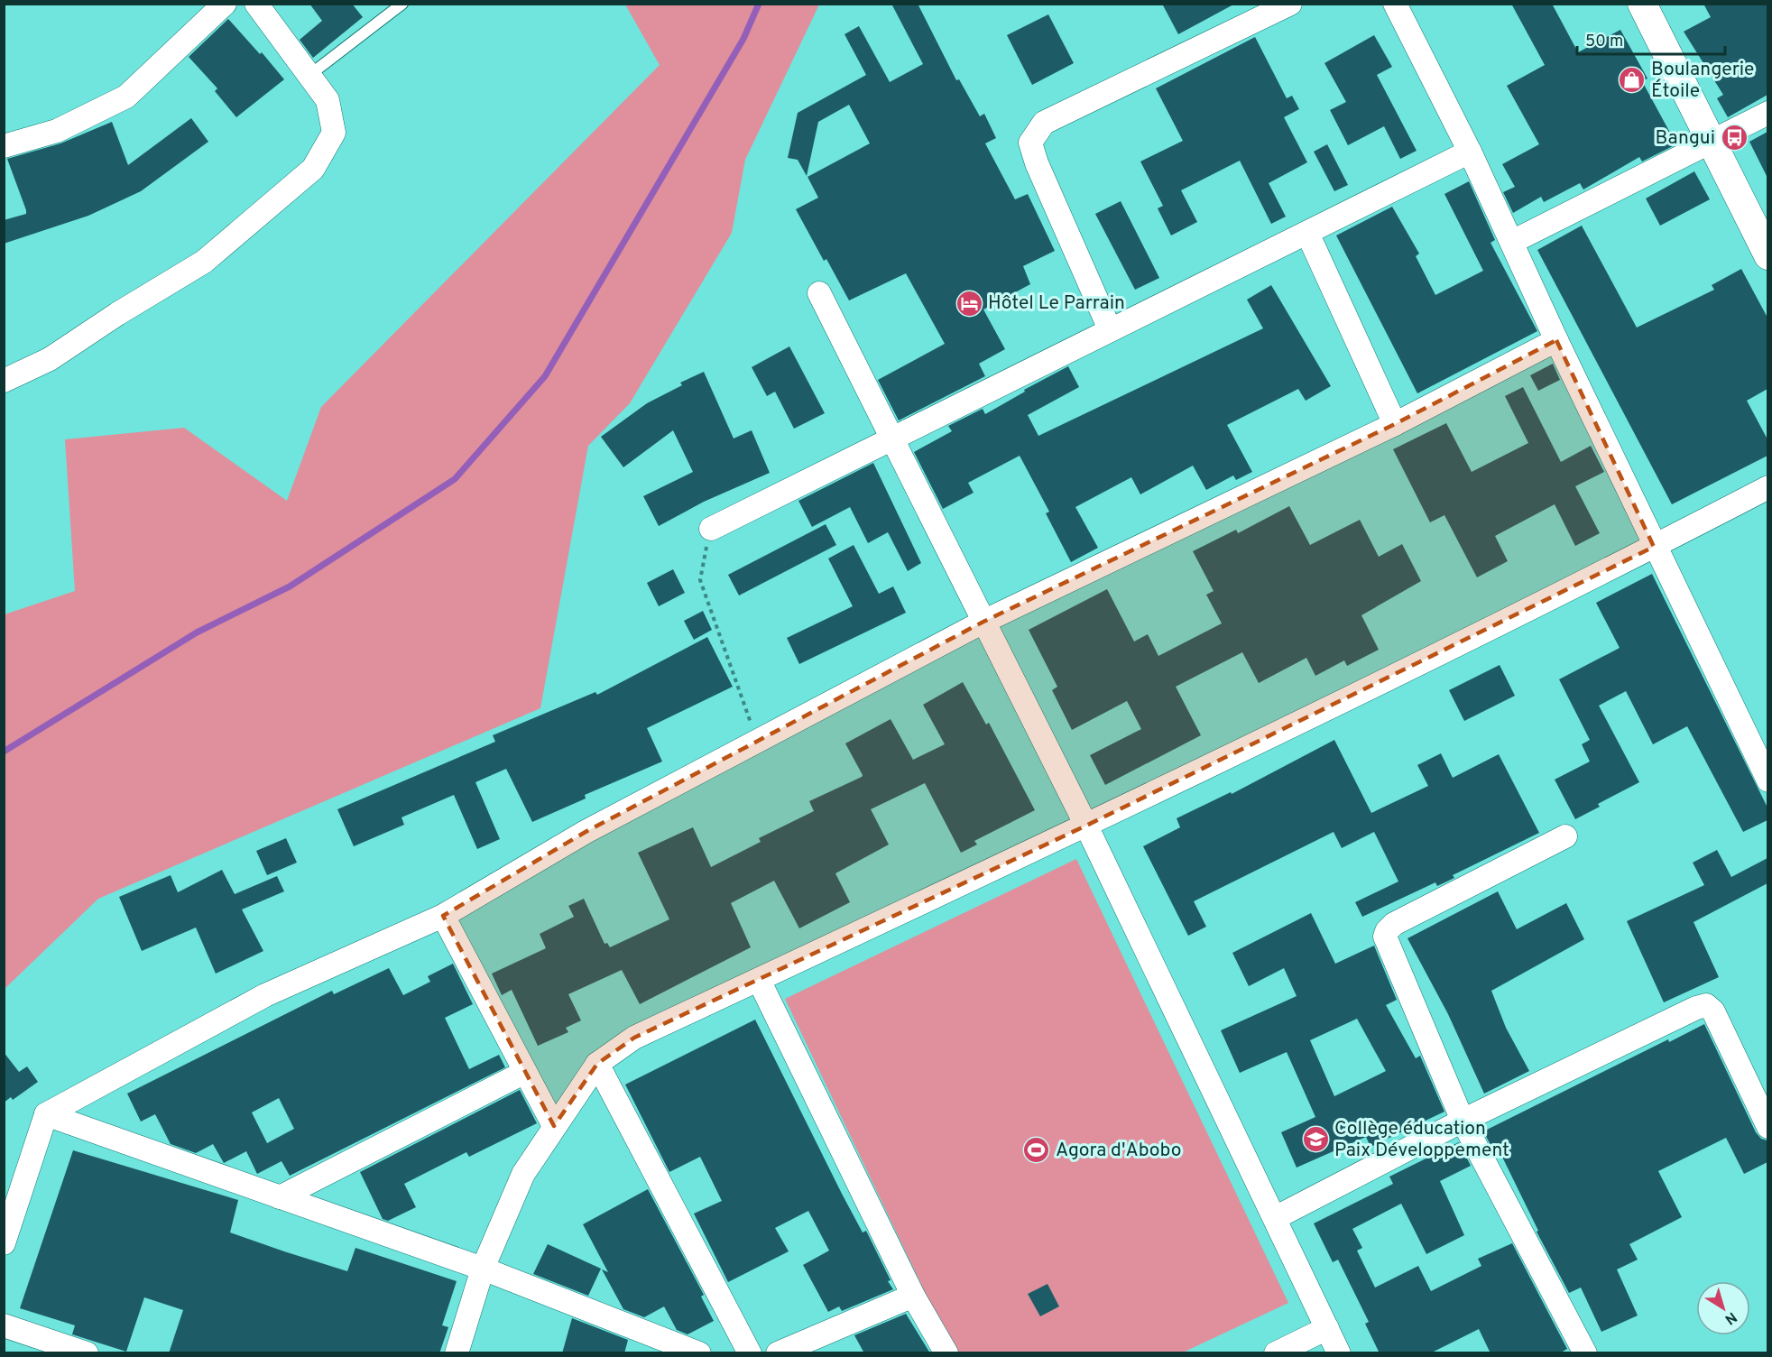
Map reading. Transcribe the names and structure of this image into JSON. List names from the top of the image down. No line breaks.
{"places":{"shop":["Boulangerie Étoile"],"bus stop":["Bangui"],"hotel":["Hôtel Le Parrain"],"school or university":["Collège éducation Paix Développement"],"sports":["Agora d'Abobo"]},"scale_bar":"50 m","north":"bottom right"}
